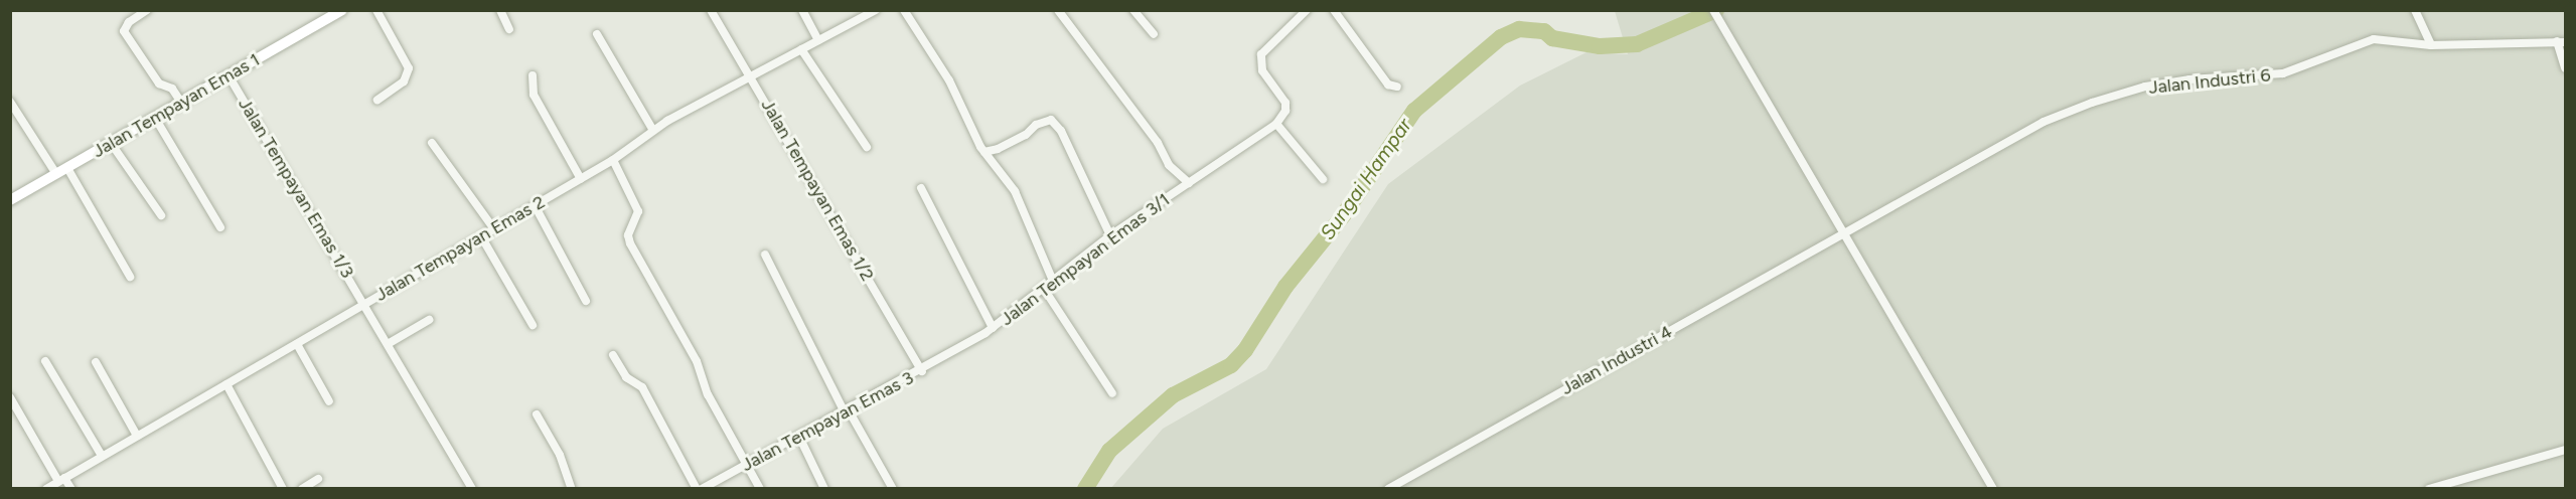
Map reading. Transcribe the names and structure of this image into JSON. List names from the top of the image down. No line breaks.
{"streets":{"street":["Jalan Industri 6","Jalan Tempayan Emas 1","Jalan Tempayan Emas 1/3","Jalan Tempayan Emas 1/2","Jalan Tempayan Emas 2","Jalan Tempayan Emas 3/1","Jalan Industri 4","Jalan Tempayan Emas 3"]},"crossings":[["Jalan Industri 6","Jalan Industri 4"],["Jalan Tempayan Emas 1","Jalan Tempayan Emas 1/3"],["Jalan Tempayan Emas 1/3","Jalan Tempayan Emas 2"],["Jalan Tempayan Emas 1/2","Jalan Tempayan Emas 2"],["Jalan Tempayan Emas 1/2","Jalan Tempayan Emas 3/1"],["Jalan Tempayan Emas 1/2","Jalan Tempayan Emas 3"],["Jalan Tempayan Emas 3/1","Jalan Tempayan Emas 3"]],"water":["Sungai Hampar"]}
